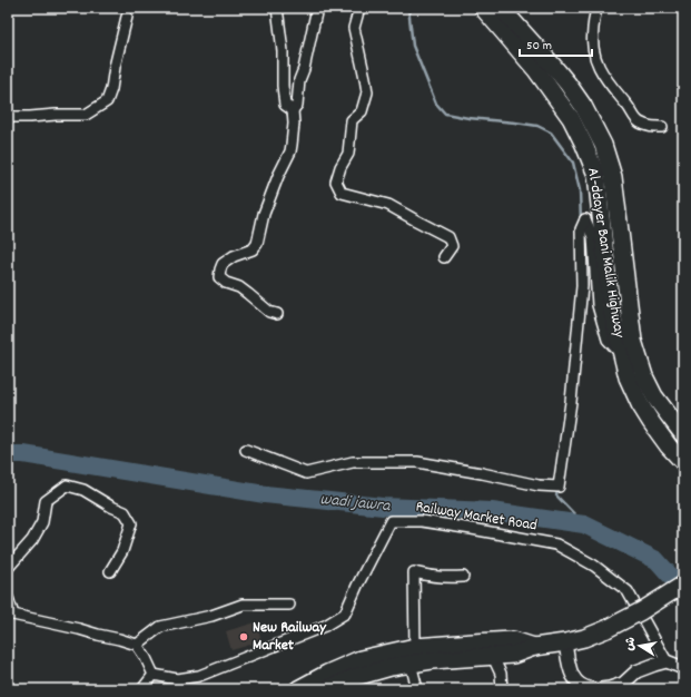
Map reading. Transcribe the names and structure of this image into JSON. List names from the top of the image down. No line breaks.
{"streets":{"highway":["Al-ddayer Bani Malik Highway"],"street":["Railway Market Road"]},"water":["wadi jawra"],"places":["New Railway Market"],"scale_bar":"50 m","north":"left"}
